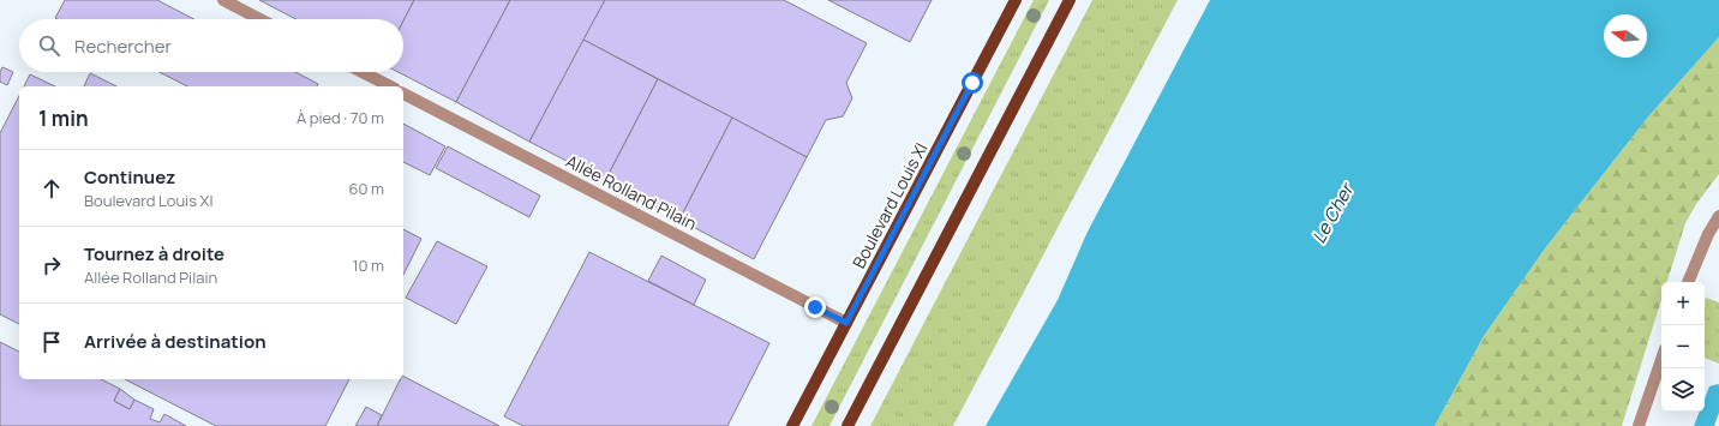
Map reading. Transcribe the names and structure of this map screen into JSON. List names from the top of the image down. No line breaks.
{"streets":{"main road":["Boulevard Louis XI"],"street":["Allée Rolland Pilain"]},"crossings":[["Allée Rolland Pilain","Boulevard Louis XI"]],"water":["Le Cher"],"north":"left","page":{"search":"Rechercher","heading":["1 min","À pied · 70 m"],"list":[["Continuez","Boulevard Louis XI","60 m"],["Tournez à droite","Allée Rolland Pilain","10 m"],"Arrivée à destination"],"map_buttons":["+","−"]}}
